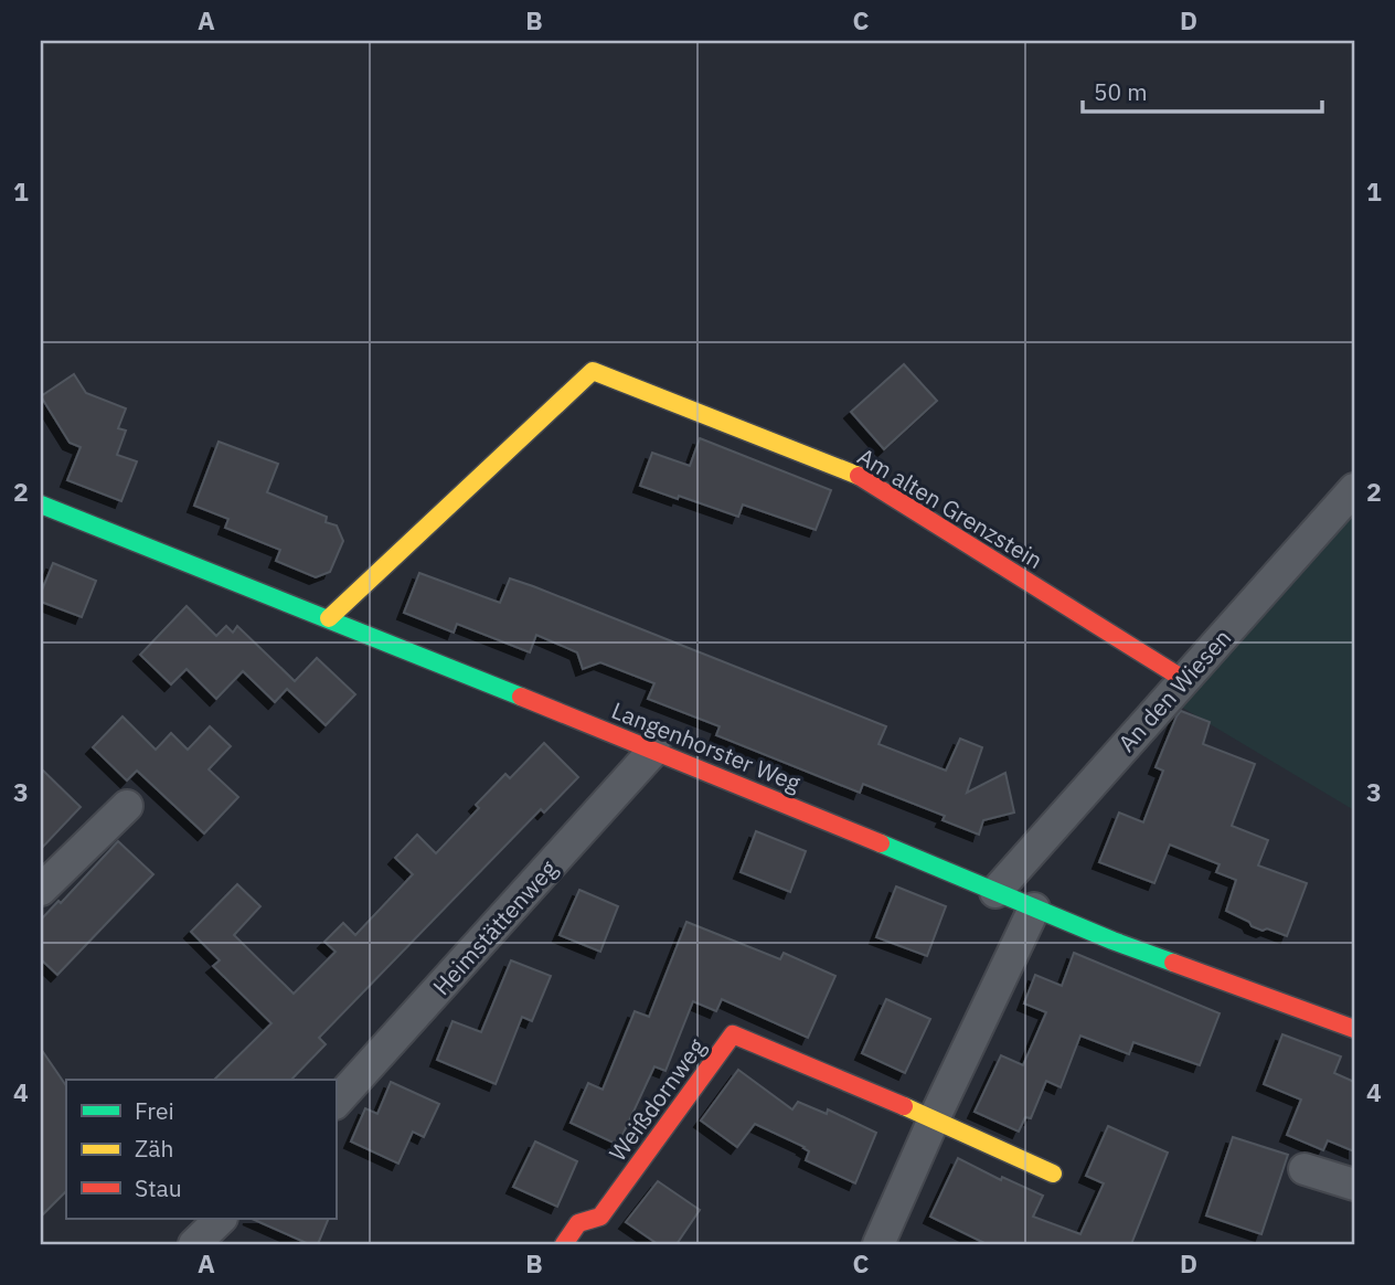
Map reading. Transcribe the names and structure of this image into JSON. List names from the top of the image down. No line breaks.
{"streets":{"street":["Am alten Grenzstein","An den Wiesen","Langenhorster Weg","Heimstättenweg","Weißdornweg"]},"crossings":[["Am alten Grenzstein","An den Wiesen"],["Am alten Grenzstein","Langenhorster Weg"],["An den Wiesen","Langenhorster Weg"],["Langenhorster Weg","Heimstättenweg"]],"legend":["Frei","Zäh","Stau"],"scale_bar":"50 m","grid":{"columns":["A","B","C","D"],"rows":["1","2","3","4"]}}
